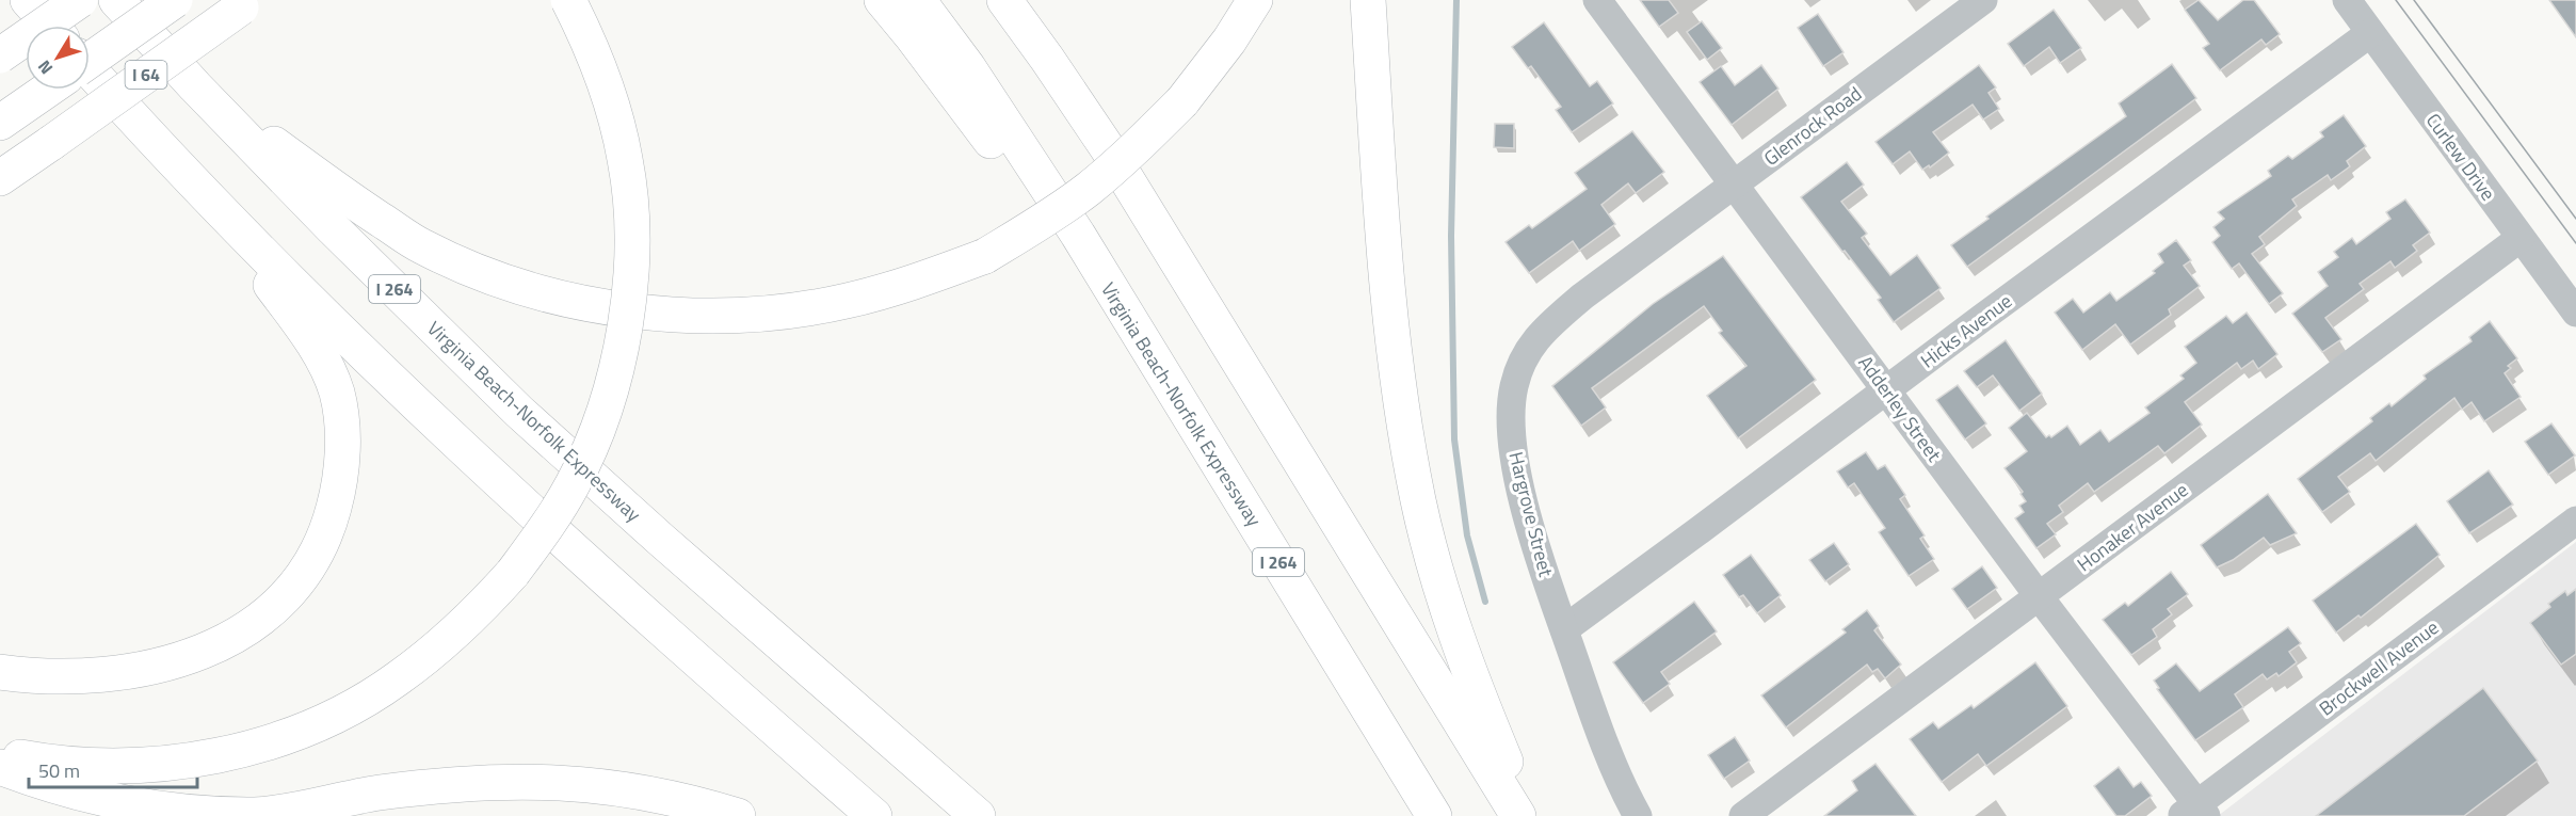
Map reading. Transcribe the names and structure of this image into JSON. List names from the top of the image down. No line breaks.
{"streets":{"highway":["I 64","I 264","Virginia Beach-Norfolk Expressway"],"street":["Glenrock Road","Curlew Drive","Hicks Avenue","Adderley Street","Hargrove Street","Honaker Avenue","Brockwell Avenue"]},"crossings":[["Glenrock Road","Adderley Street"],["Glenrock Road","Hargrove Street"],["Curlew Drive","Hicks Avenue"],["Curlew Drive","Honaker Avenue"],["Hicks Avenue","Adderley Street"],["Hicks Avenue","Hargrove Street"],["Adderley Street","Honaker Avenue"],["Adderley Street","Brockwell Avenue"]],"scale_bar":"50 m","north":"bottom left"}
